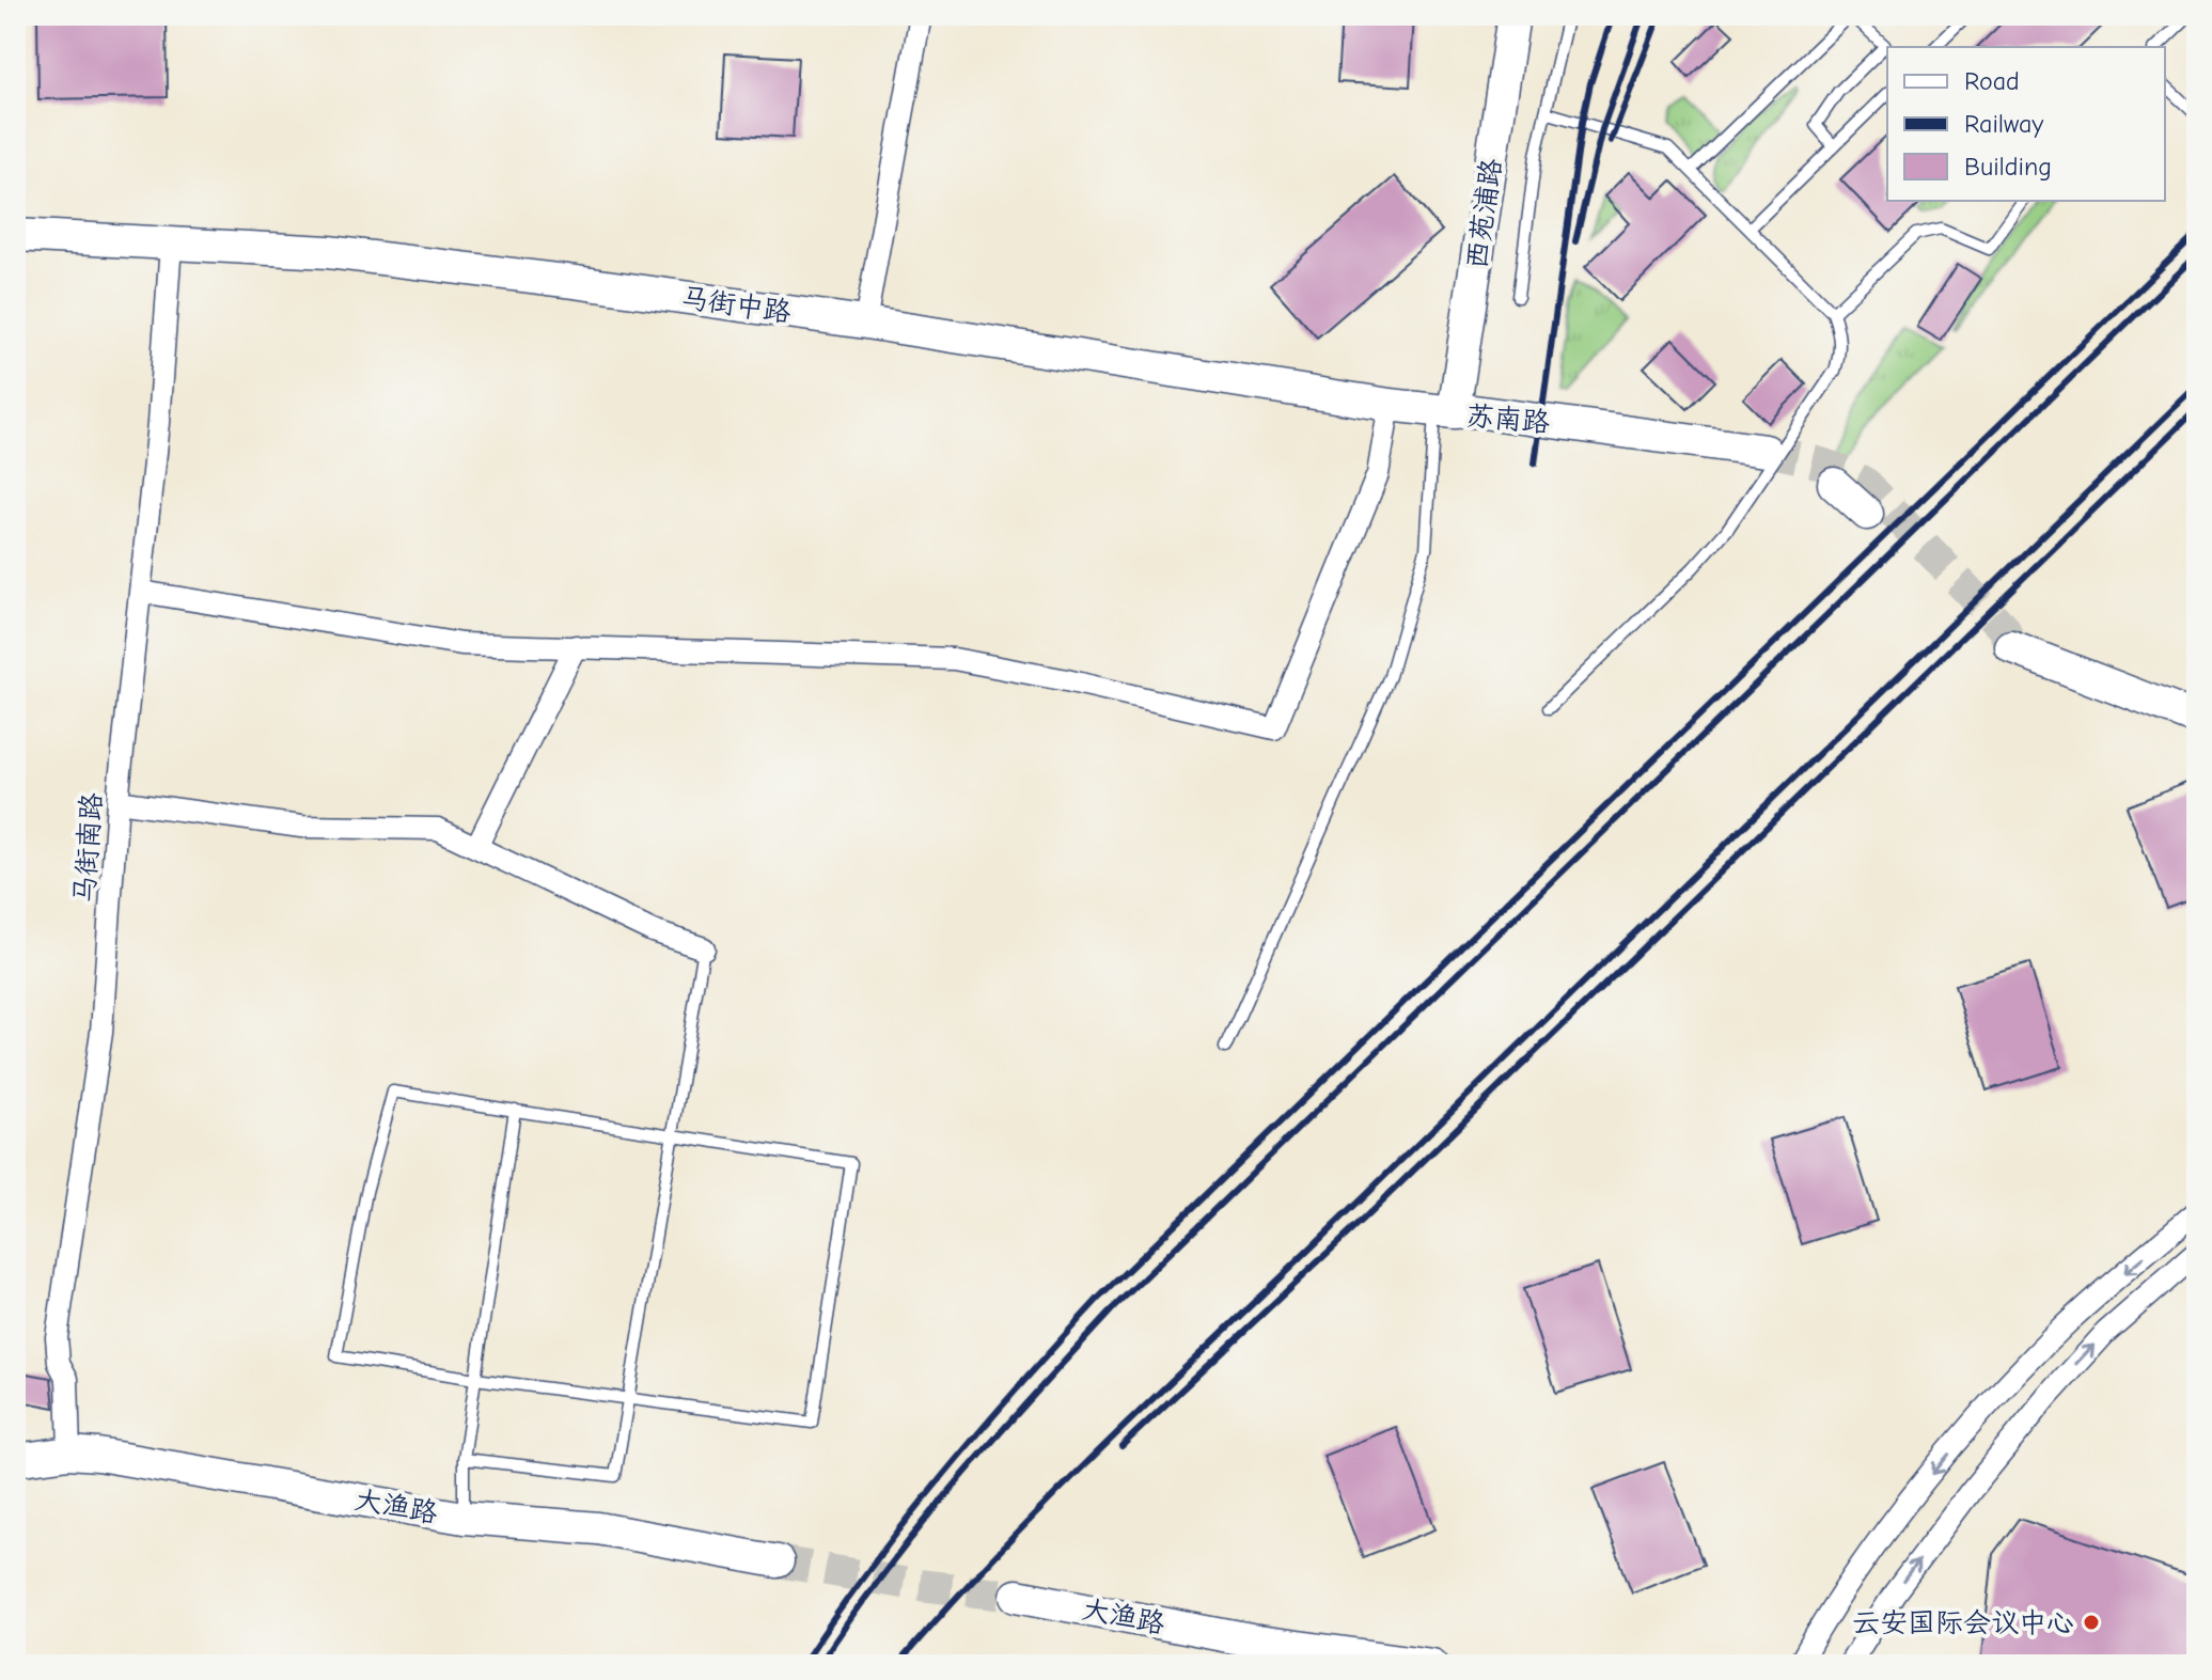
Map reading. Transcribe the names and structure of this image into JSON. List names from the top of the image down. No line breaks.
{"streets":{"street":["西苑浦路","马街中路","苏南路","马街南路","大渔路"]},"crossings":[["西苑浦路","马街中路"],["西苑浦路","苏南路"],["马街中路","苏南路"],["马街中路","马街南路"],["马街南路","大渔路"]],"places":["云安国际会议中心"],"legend":["Road","Railway","Building"]}
